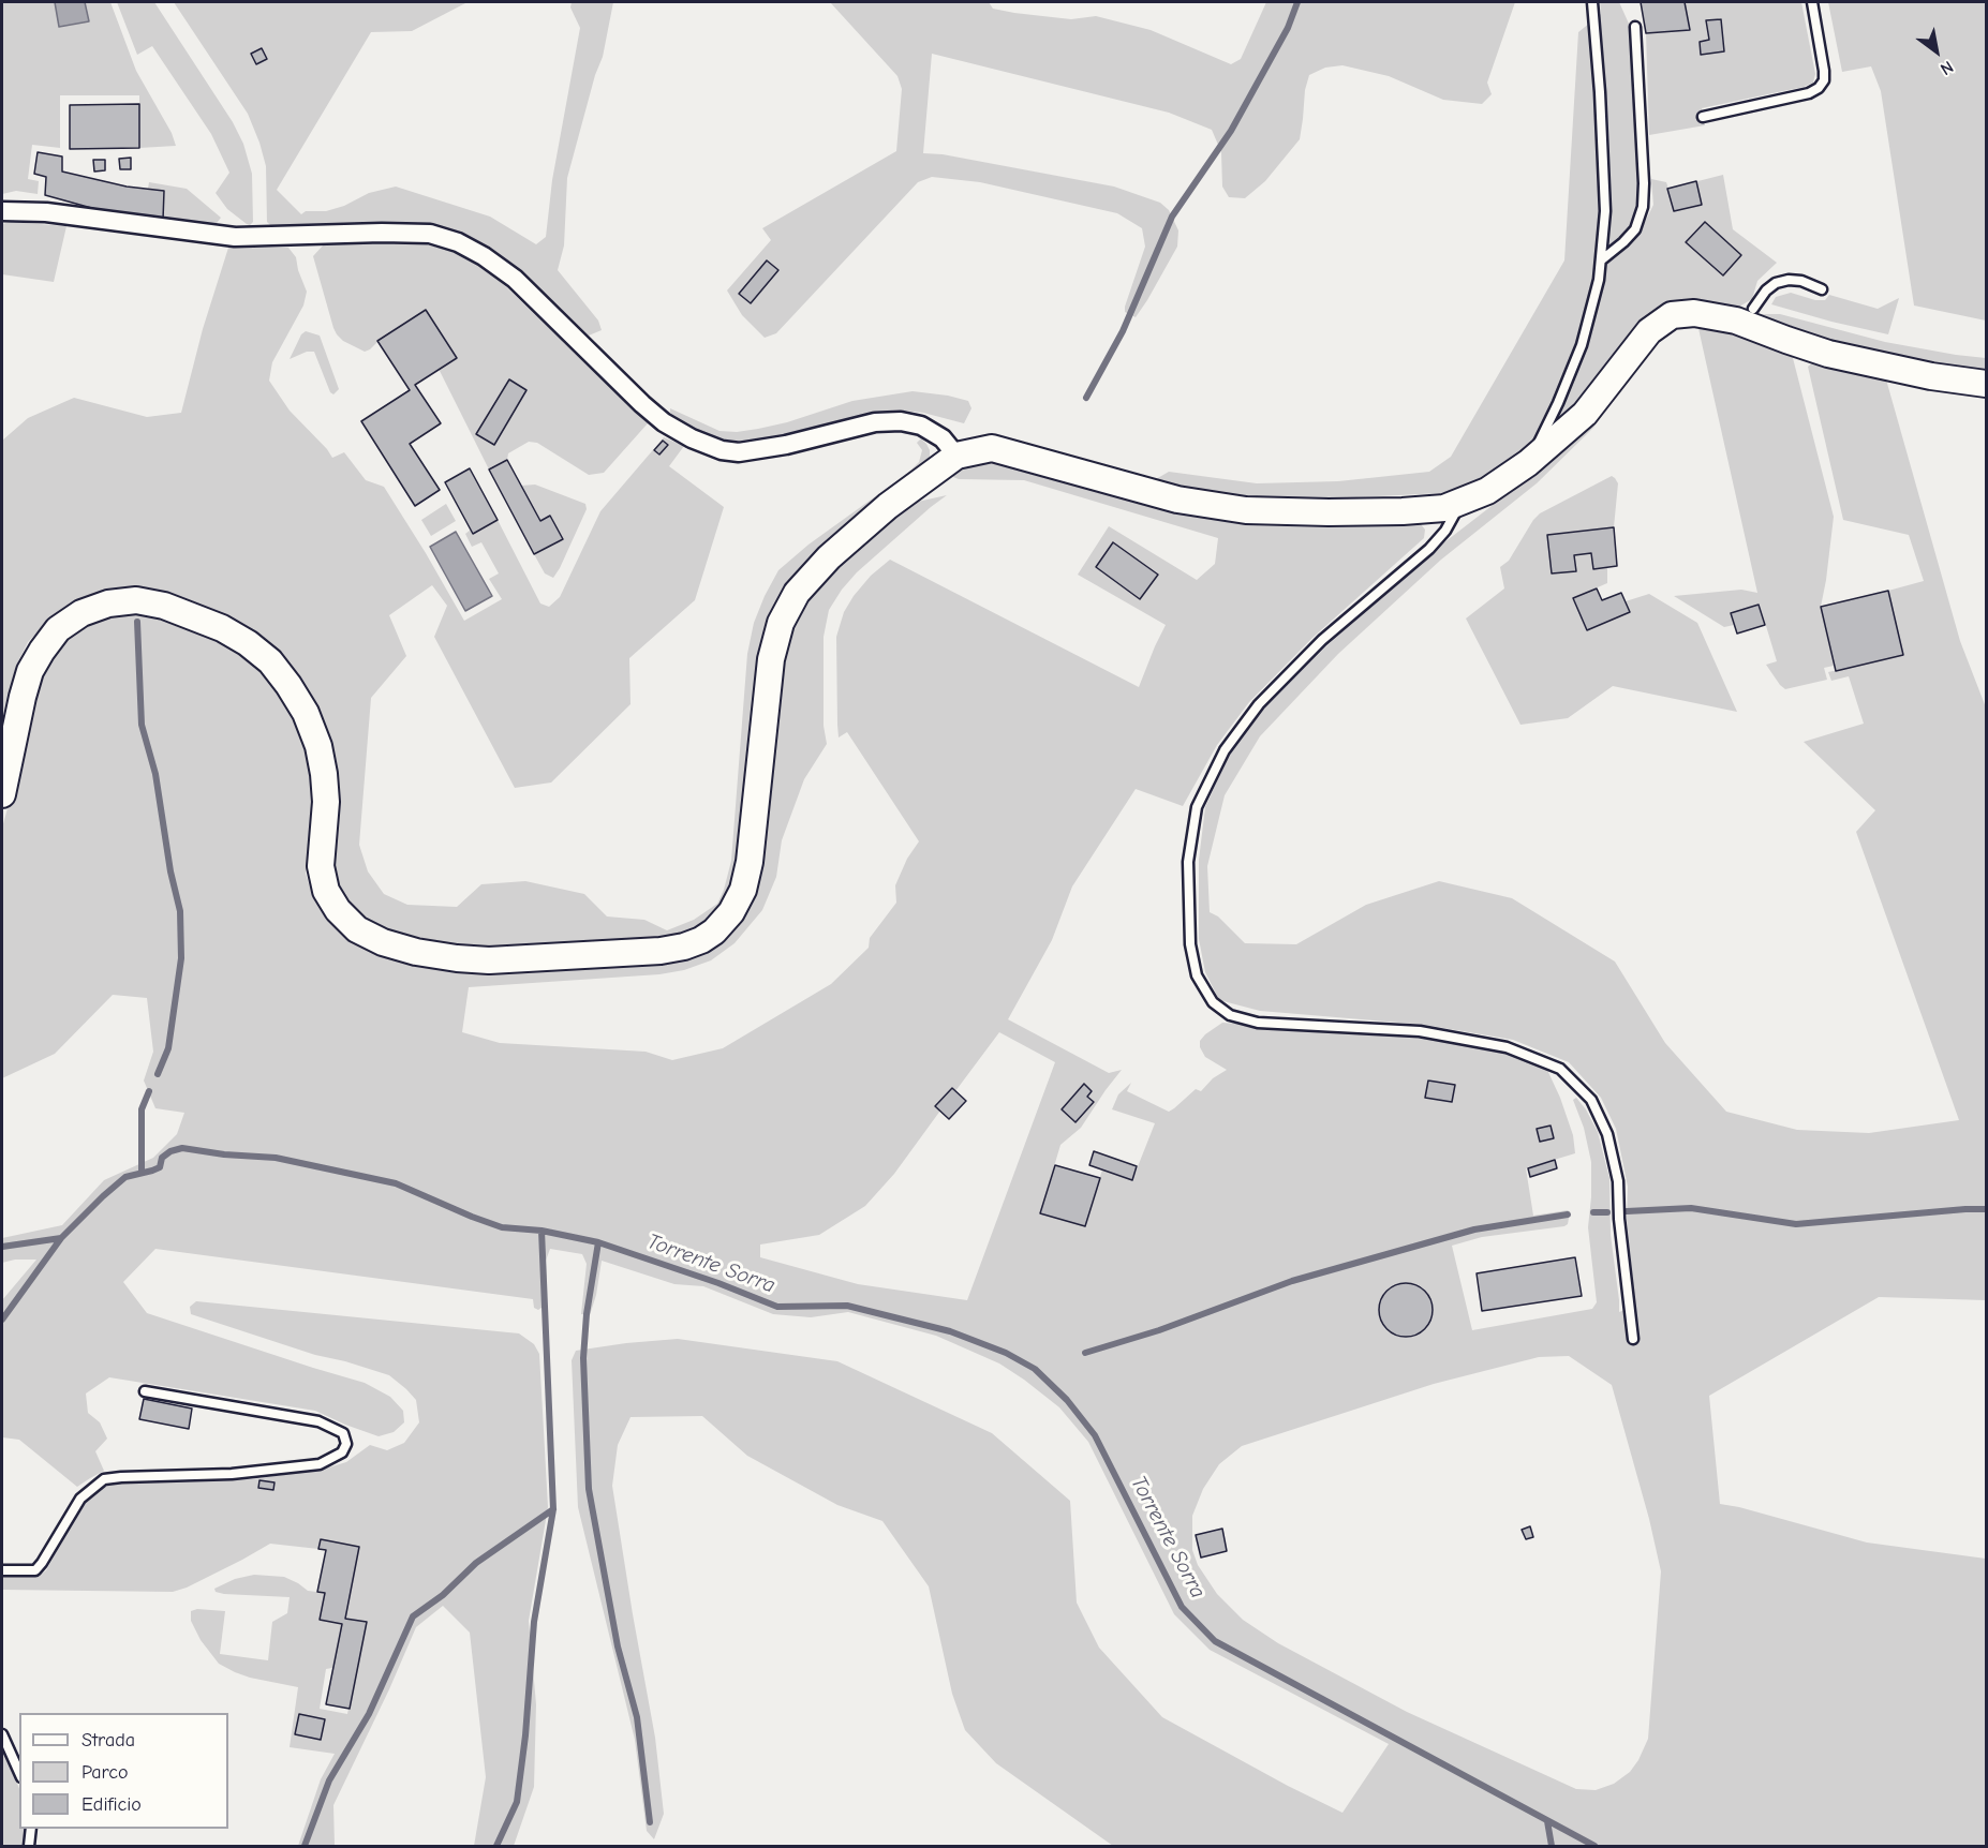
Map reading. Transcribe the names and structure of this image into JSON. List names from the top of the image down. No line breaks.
{"water":["Torrente Sorra"],"legend":["Strada","Parco","Edificio"],"north":"bottom right"}
